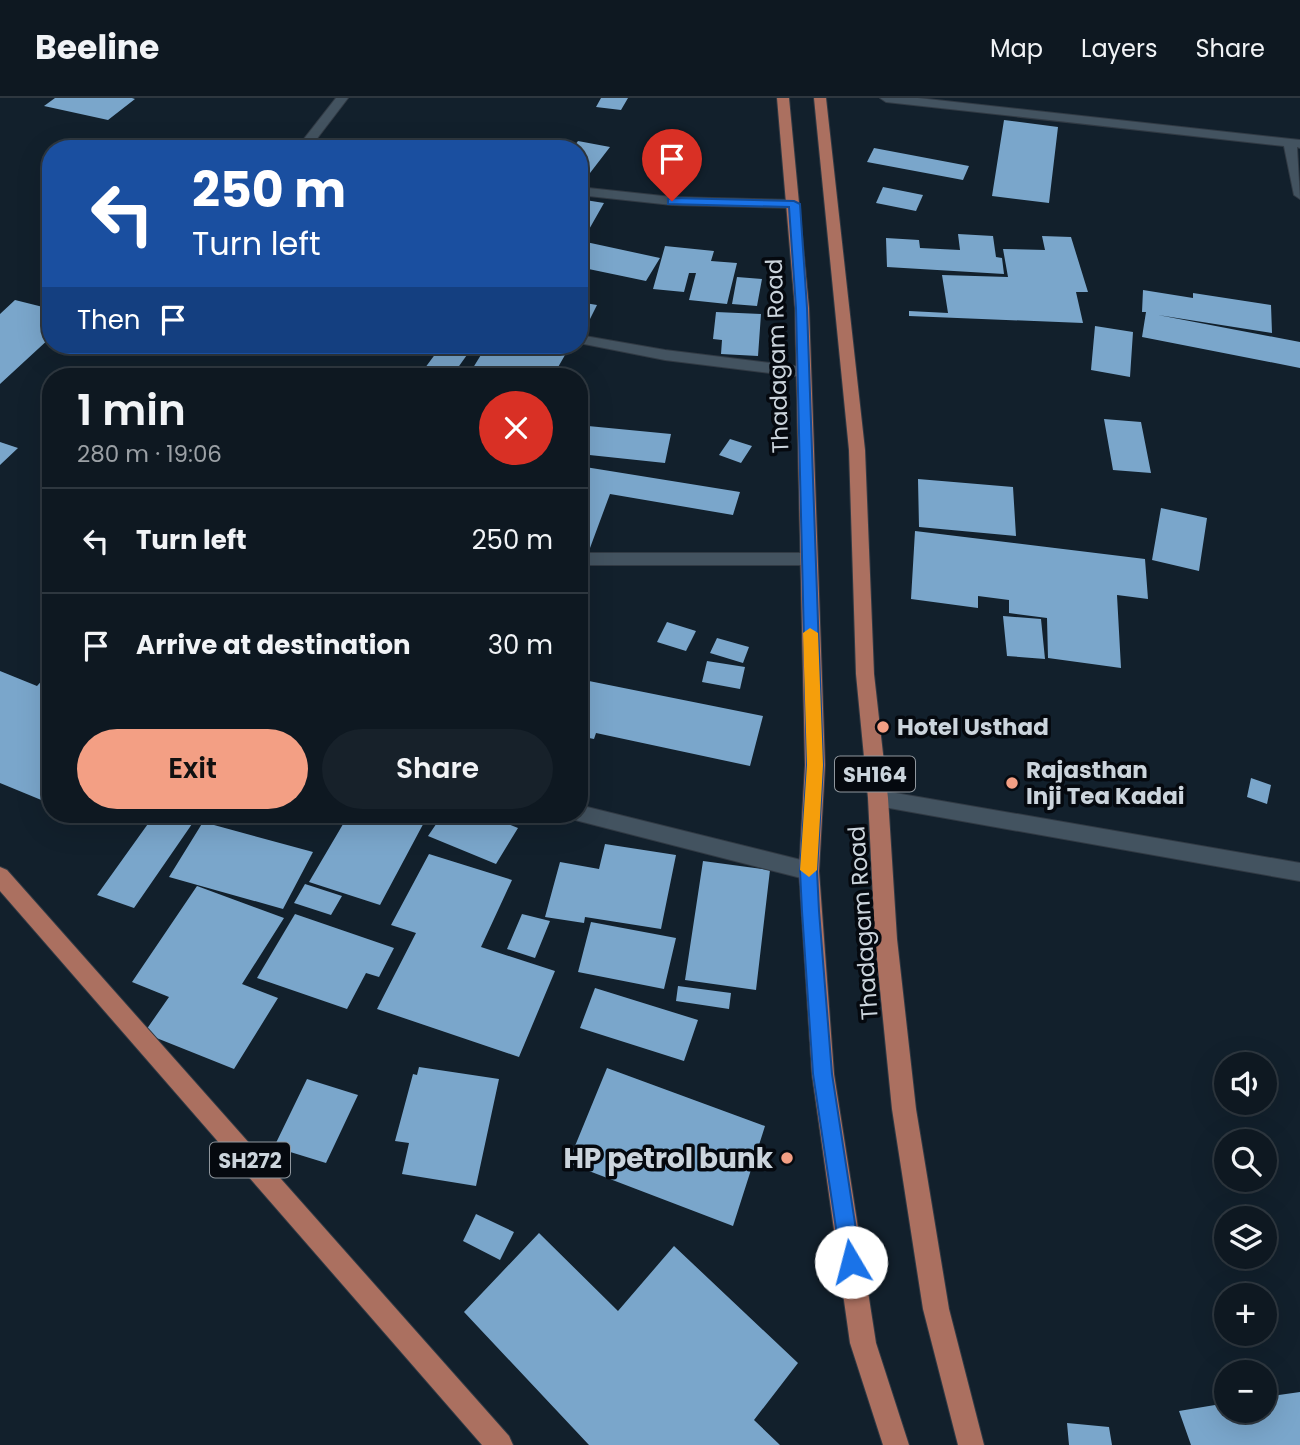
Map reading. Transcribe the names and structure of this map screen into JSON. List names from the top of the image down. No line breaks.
{"streets":{"main road":["Thadagam Road","SH164","SH272"]},"places":["Hotel Usthad","Rajasthan Inji Tea Kadai","HP petrol bunk"],"page":{"header":"Beeline","nav":["Map","Layers","Share"],"turn":["250 m","Turn left"],"then":"Then","heading":["1 min","280 m · 19:06"],"list":[{"name":"Turn left","value":"250 m"},{"name":"Arrive at destination","value":"30 m"}],"buttons":["Exit","Share"],"map_buttons":["+","−"]}}
